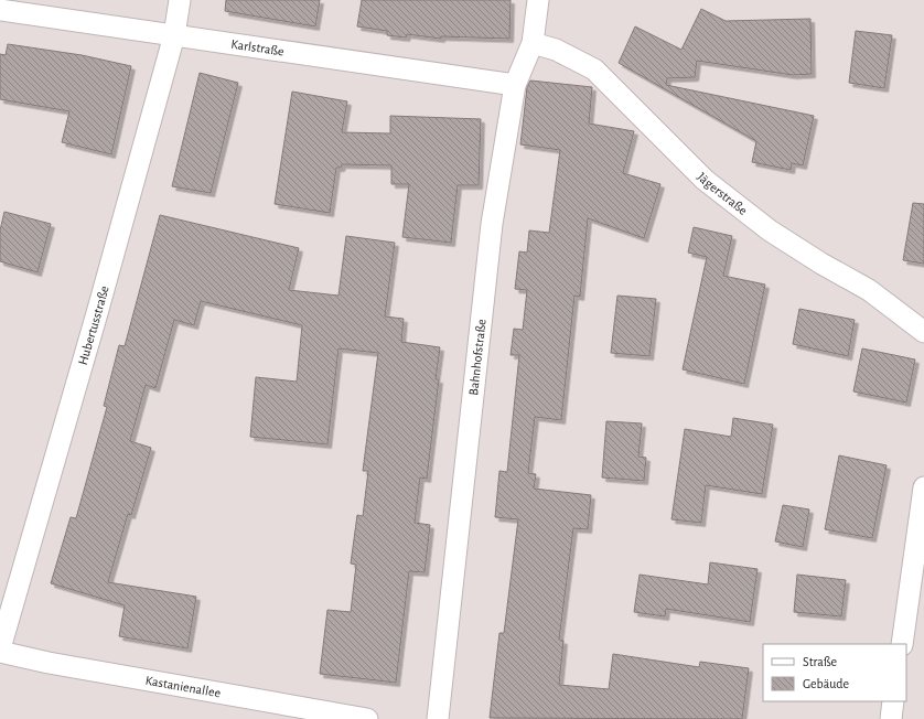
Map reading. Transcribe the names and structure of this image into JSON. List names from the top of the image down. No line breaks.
{"streets":{"street":["Karlstraße","Jägerstraße","Hubertusstraße","Bahnhofstraße","Kastanienallee"]},"crossings":[["Karlstraße","Hubertusstraße"],["Karlstraße","Bahnhofstraße"],["Jägerstraße","Bahnhofstraße"],["Hubertusstraße","Kastanienallee"]],"legend":["Straße","Gebäude"]}
